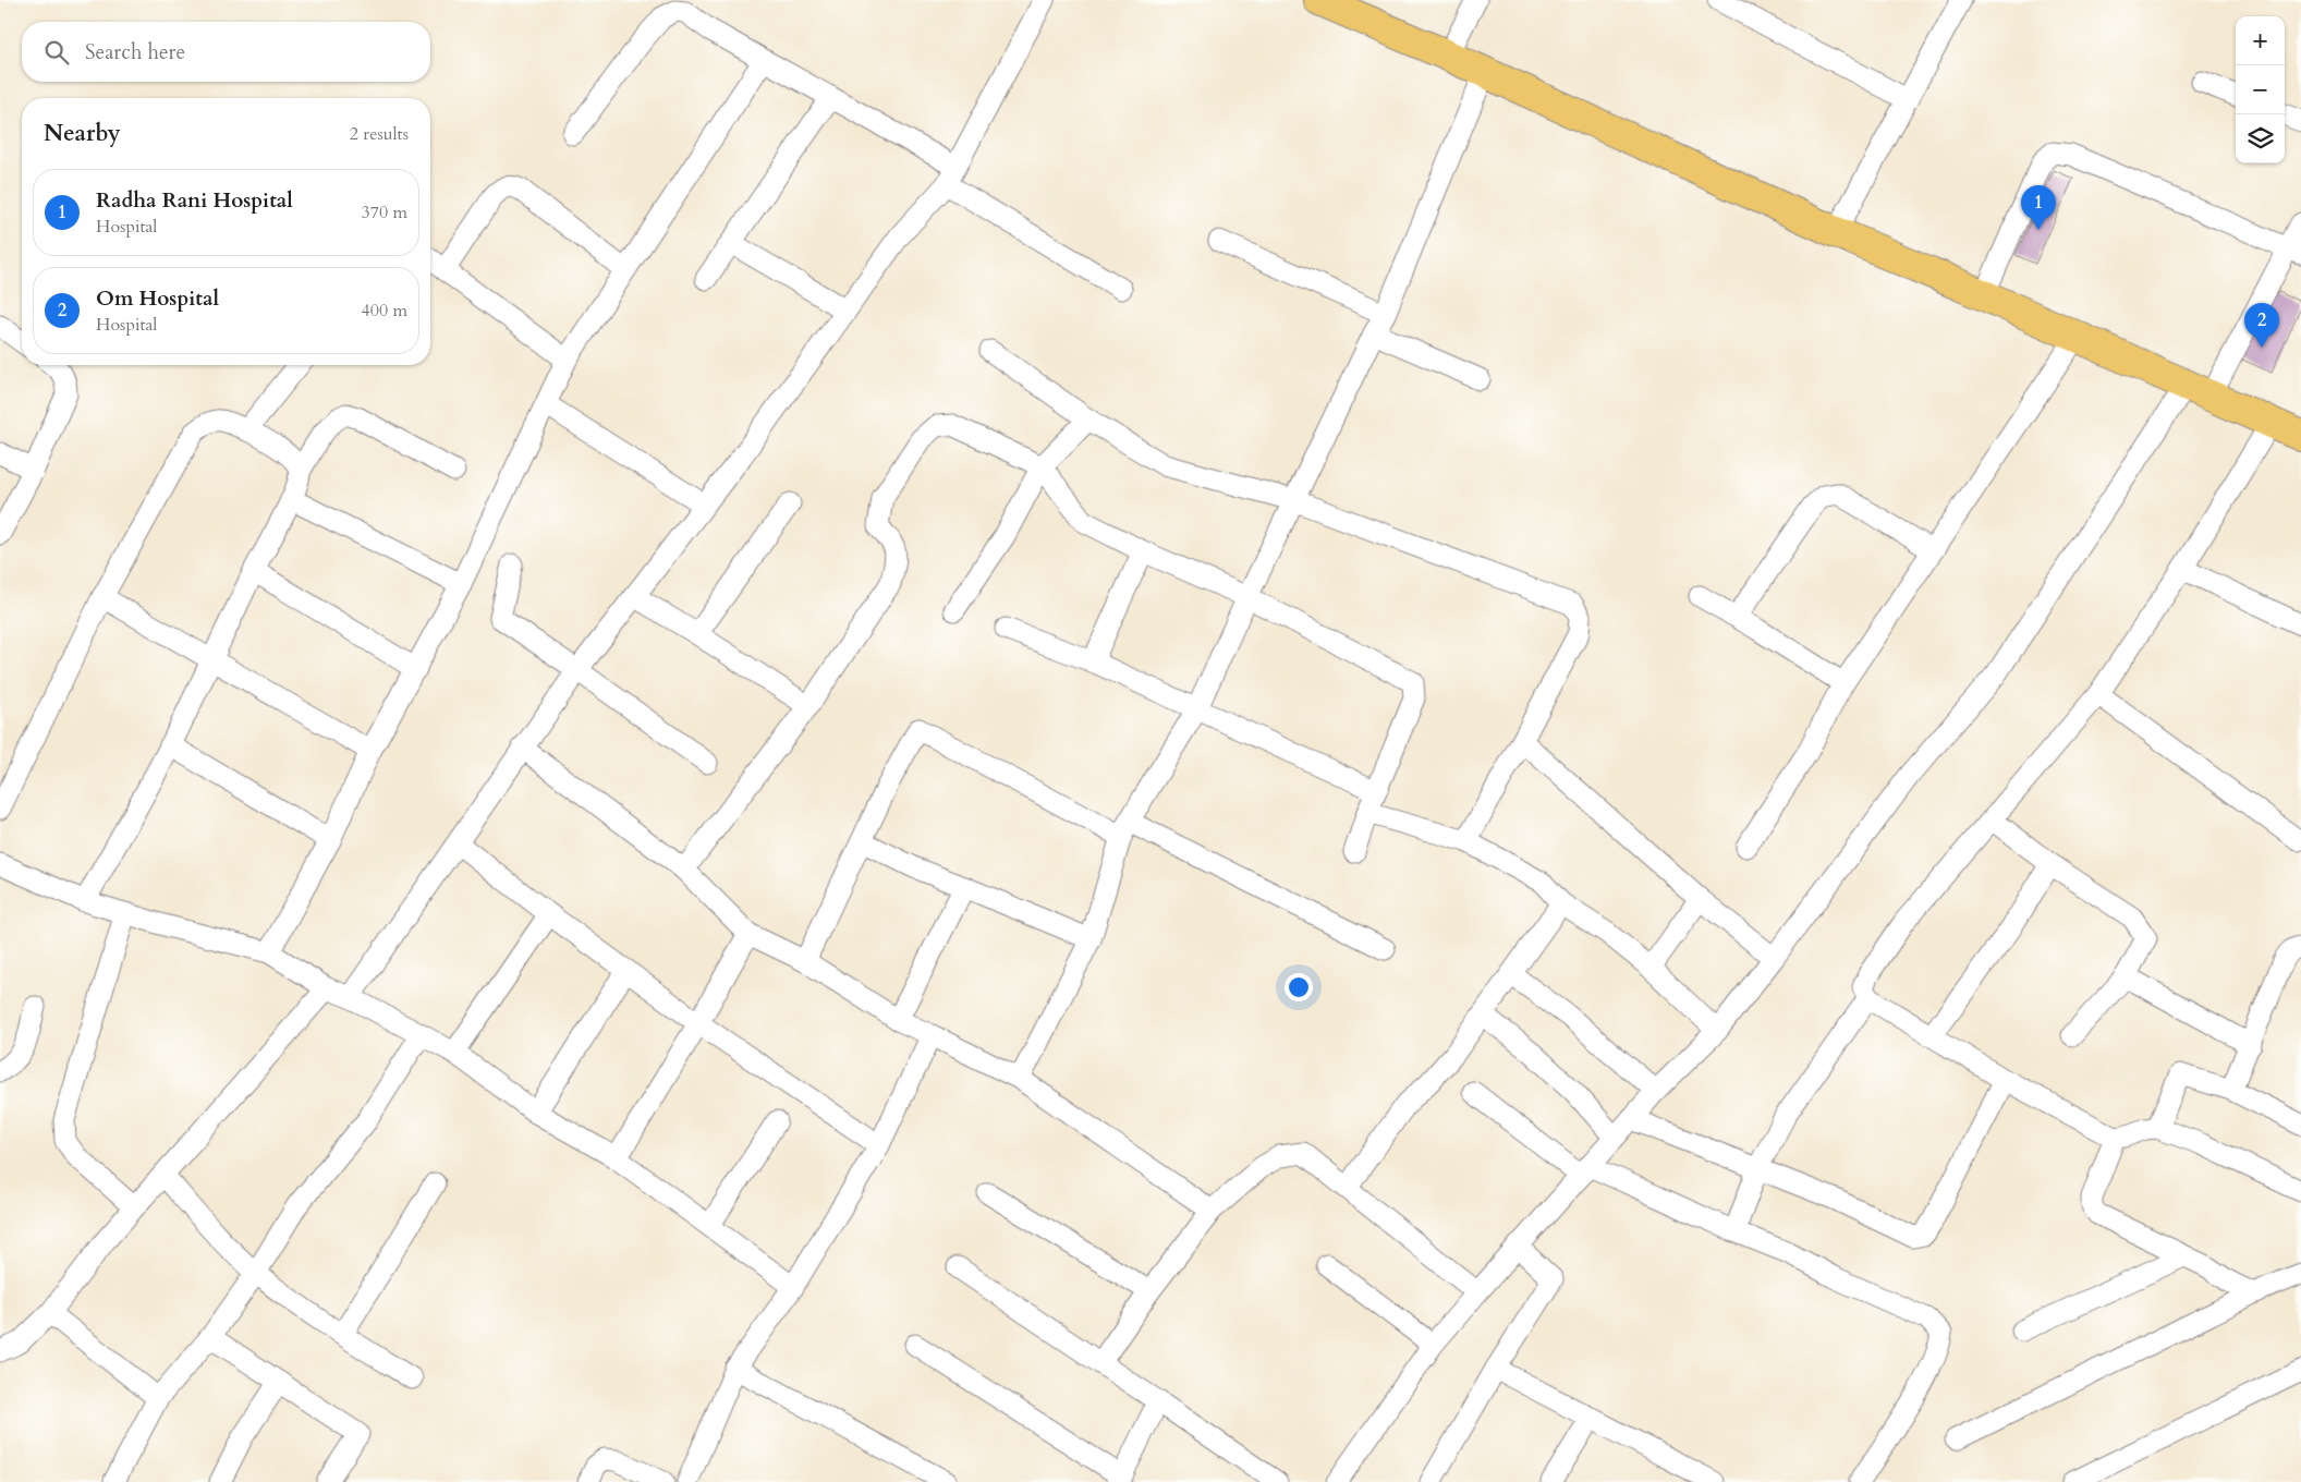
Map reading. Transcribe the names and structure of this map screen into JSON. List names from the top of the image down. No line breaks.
{"page":{"map_buttons":["+","−"],"search":"Search here","heading":["Nearby","2 results"],"list":[{"mark":"1","name":"Radha Rani Hospital","note":"Hospital","value":"370 m"},{"mark":"2","name":"Om Hospital","note":"Hospital","value":"400 m"}],"pins":["1","2"]}}
